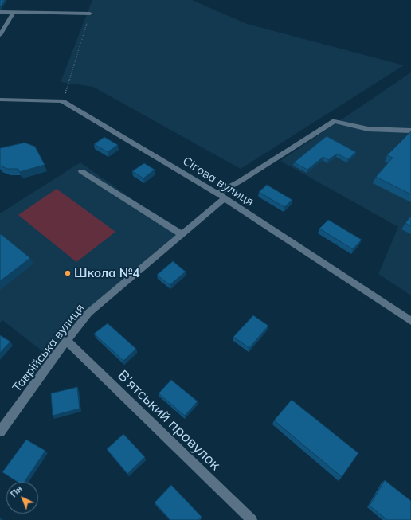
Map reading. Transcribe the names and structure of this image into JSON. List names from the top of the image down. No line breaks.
{"streets":{"street":["Сігова вулиця","Таврійська вулиця","В’ятський провулок"]},"crossings":[["Сігова вулиця","Таврійська вулиця"],["Таврійська вулиця","В’ятський провулок"]],"places":["Школа №4"],"north":"top left"}
